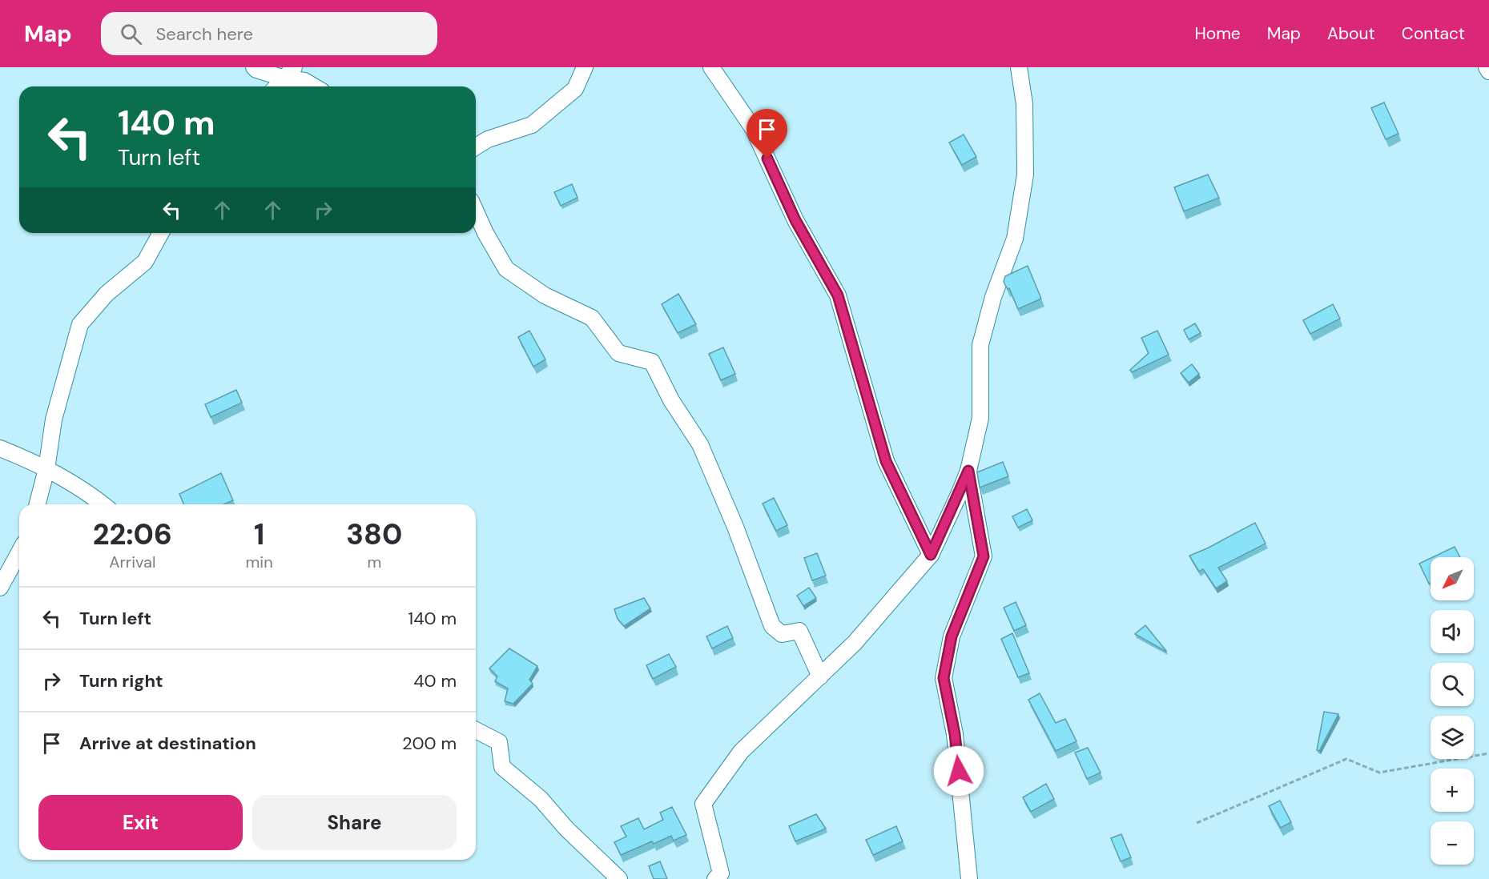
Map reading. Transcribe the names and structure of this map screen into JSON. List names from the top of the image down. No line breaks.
{"north":"bottom left","page":{"header":"Map","search":"Search here","nav":["Home","Map","About","Contact"],"turn":["140 m","Turn left"],"eta":["22:06","Arrival","1","min","380","m"],"map_buttons":["+","−"],"list":[{"name":"Turn left","value":"140 m"},{"name":"Turn right","value":"40 m"},{"name":"Arrive at destination","value":"200 m"}],"buttons":["Exit","Share"]}}
